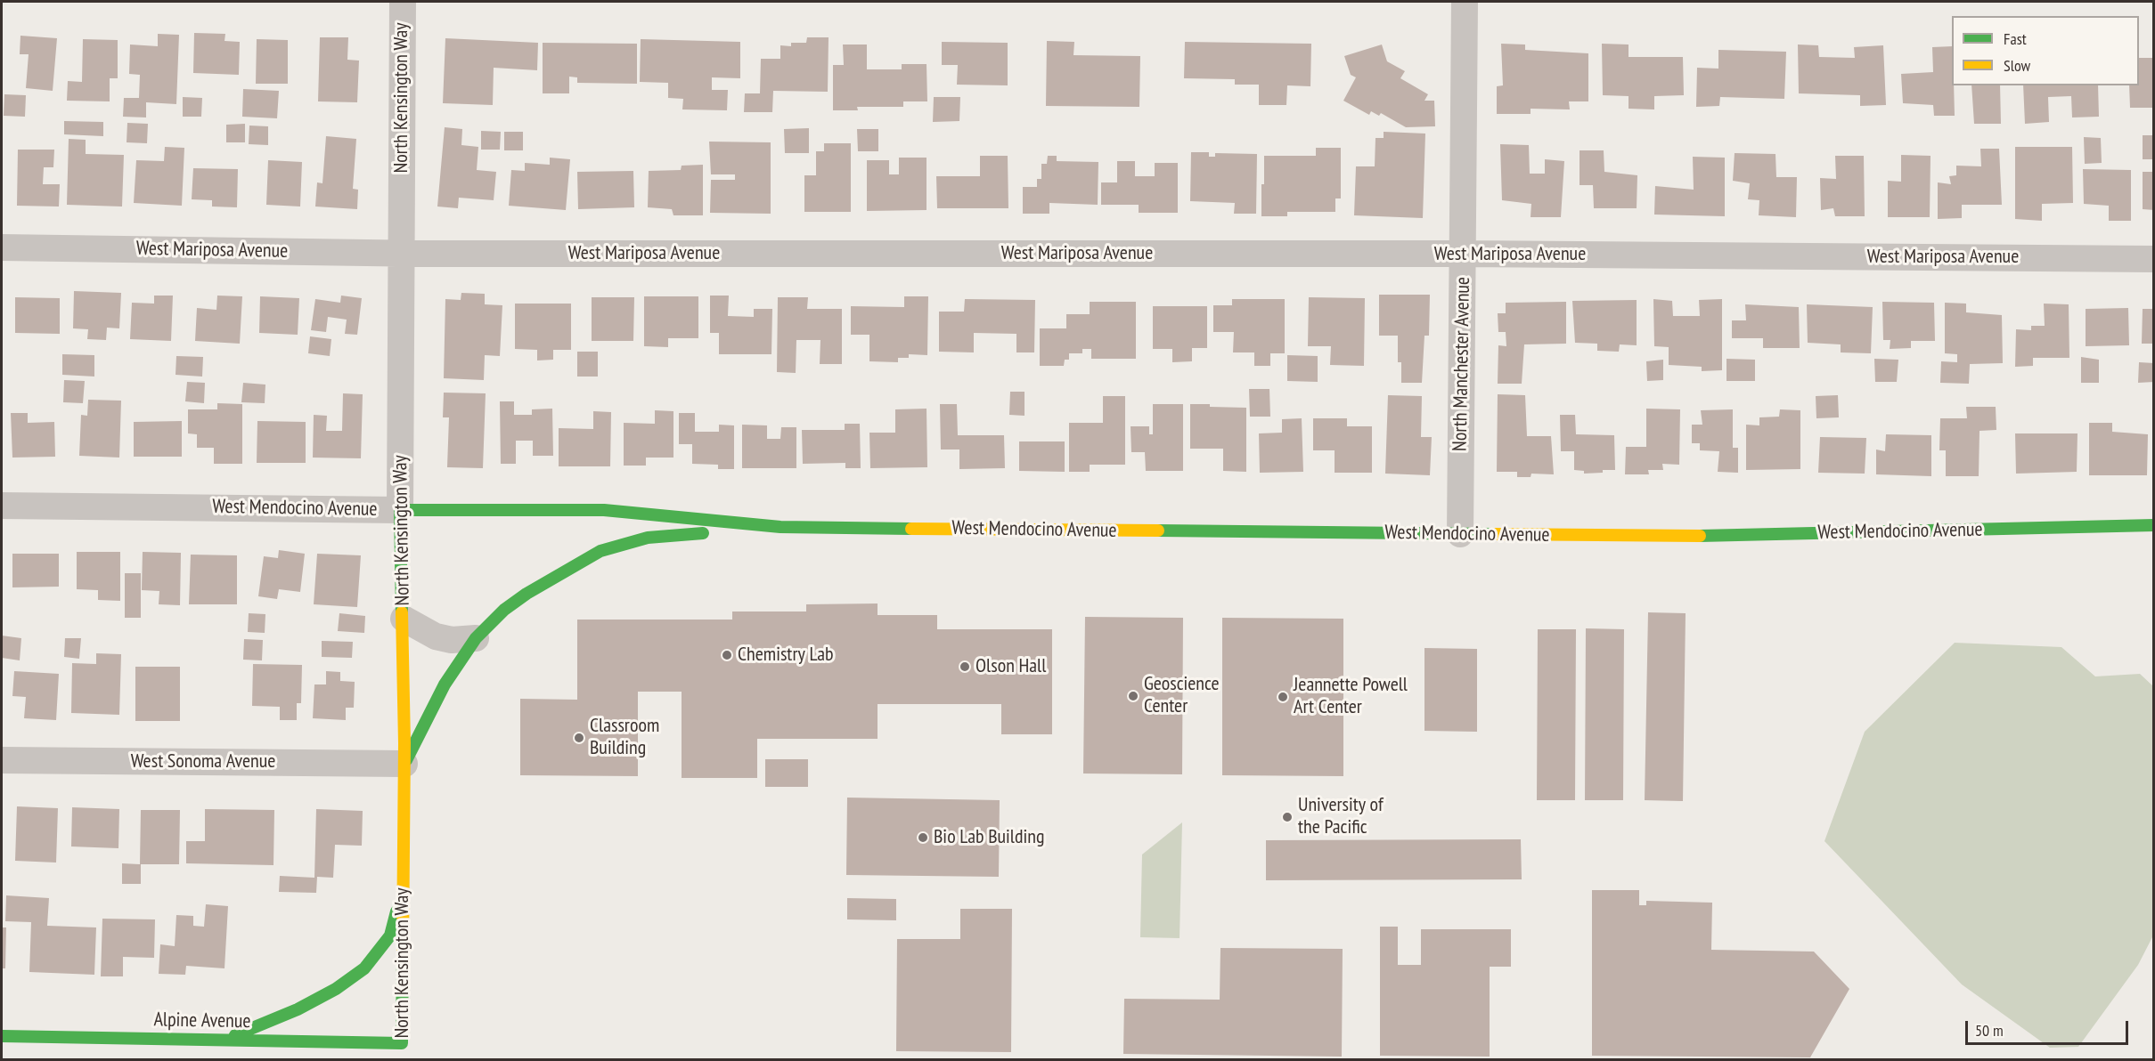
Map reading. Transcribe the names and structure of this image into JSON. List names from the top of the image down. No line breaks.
{"streets":{"street":["North Kensington Way","West Mariposa Avenue","North Manchester Avenue","West Mendocino Avenue","West Sonoma Avenue","Alpine Avenue"]},"crossings":[["North Kensington Way","West Mariposa Avenue"],["North Kensington Way","West Mendocino Avenue"],["North Kensington Way","West Sonoma Avenue"],["North Kensington Way","Alpine Avenue"],["West Mariposa Avenue","North Manchester Avenue"],["North Manchester Avenue","West Mendocino Avenue"],["West Mendocino Avenue","West Sonoma Avenue"]],"places":["Chemistry Lab","Olson Hall","Geoscience Center","Jeannette Powell Art Center","Classroom Building","University of the Pacific","Bio Lab Building"],"legend":["Fast","Slow"],"scale_bar":"50 m"}
